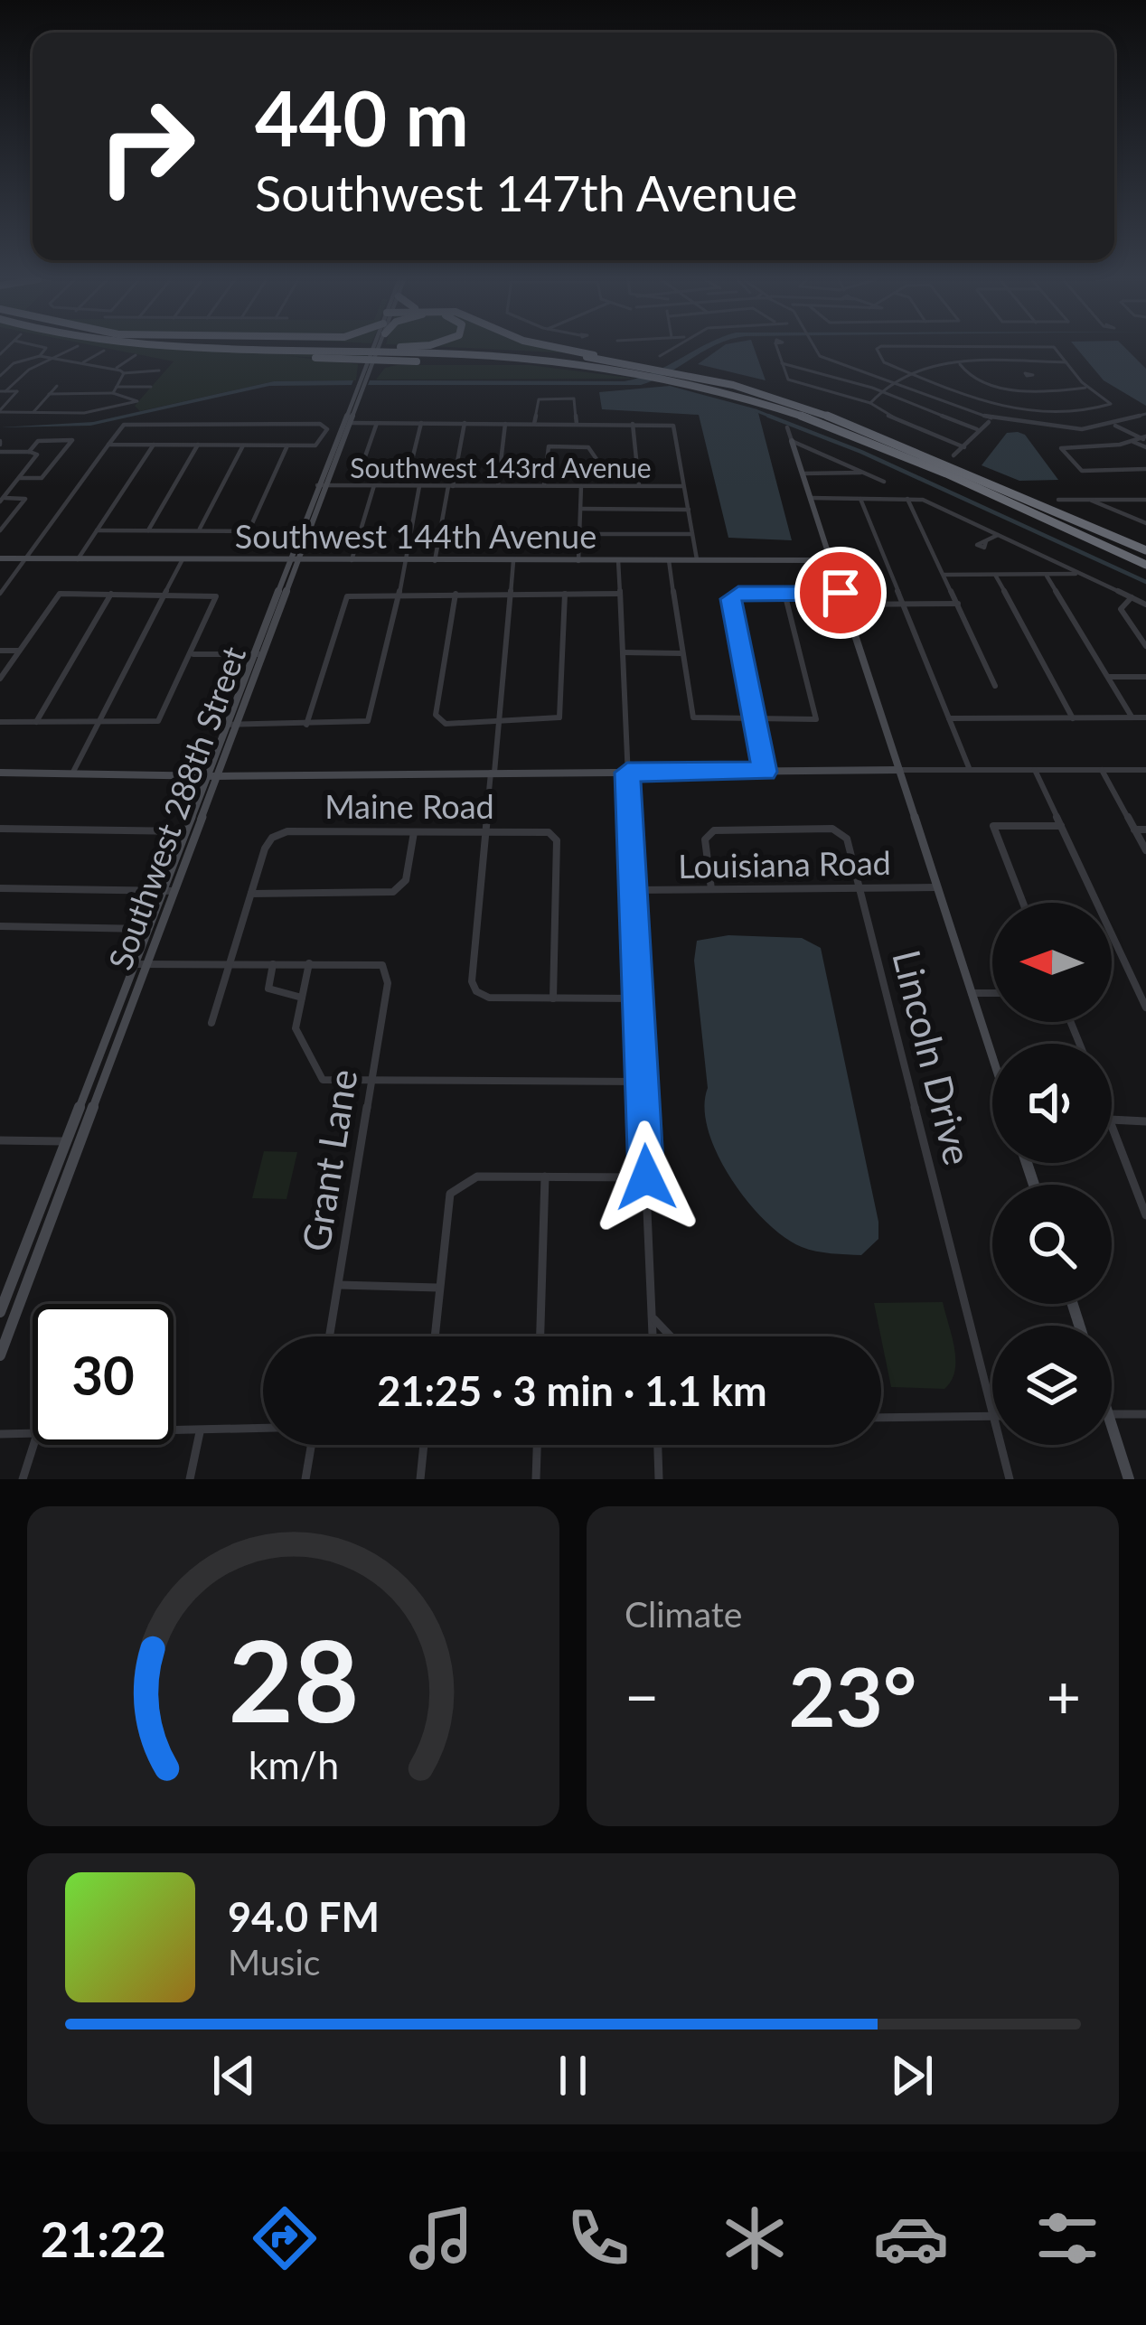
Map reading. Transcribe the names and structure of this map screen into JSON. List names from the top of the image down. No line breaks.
{"streets":{"street":["Southwest 143rd Avenue","Southwest 144th Avenue","Maine Road","Southwest 288th Street","Louisiana Road","Lincoln Drive","Grant Lane"]},"crossings":[["Southwest 143rd Avenue","Southwest 288th Street"],["Southwest 144th Avenue","Southwest 288th Street"],["Louisiana Road","Lincoln Drive"]],"north":"left","page":{"turn":["440 m","Southwest 147th Avenue"],"limit":"30","trip":"21:25 · 3 min · 1.1 km","tile":"Climate","heat":["−","23°","+"],"song":["94.0 FM","Music"],"tabs":"21:22","gauge":["28","km/h"]}}
